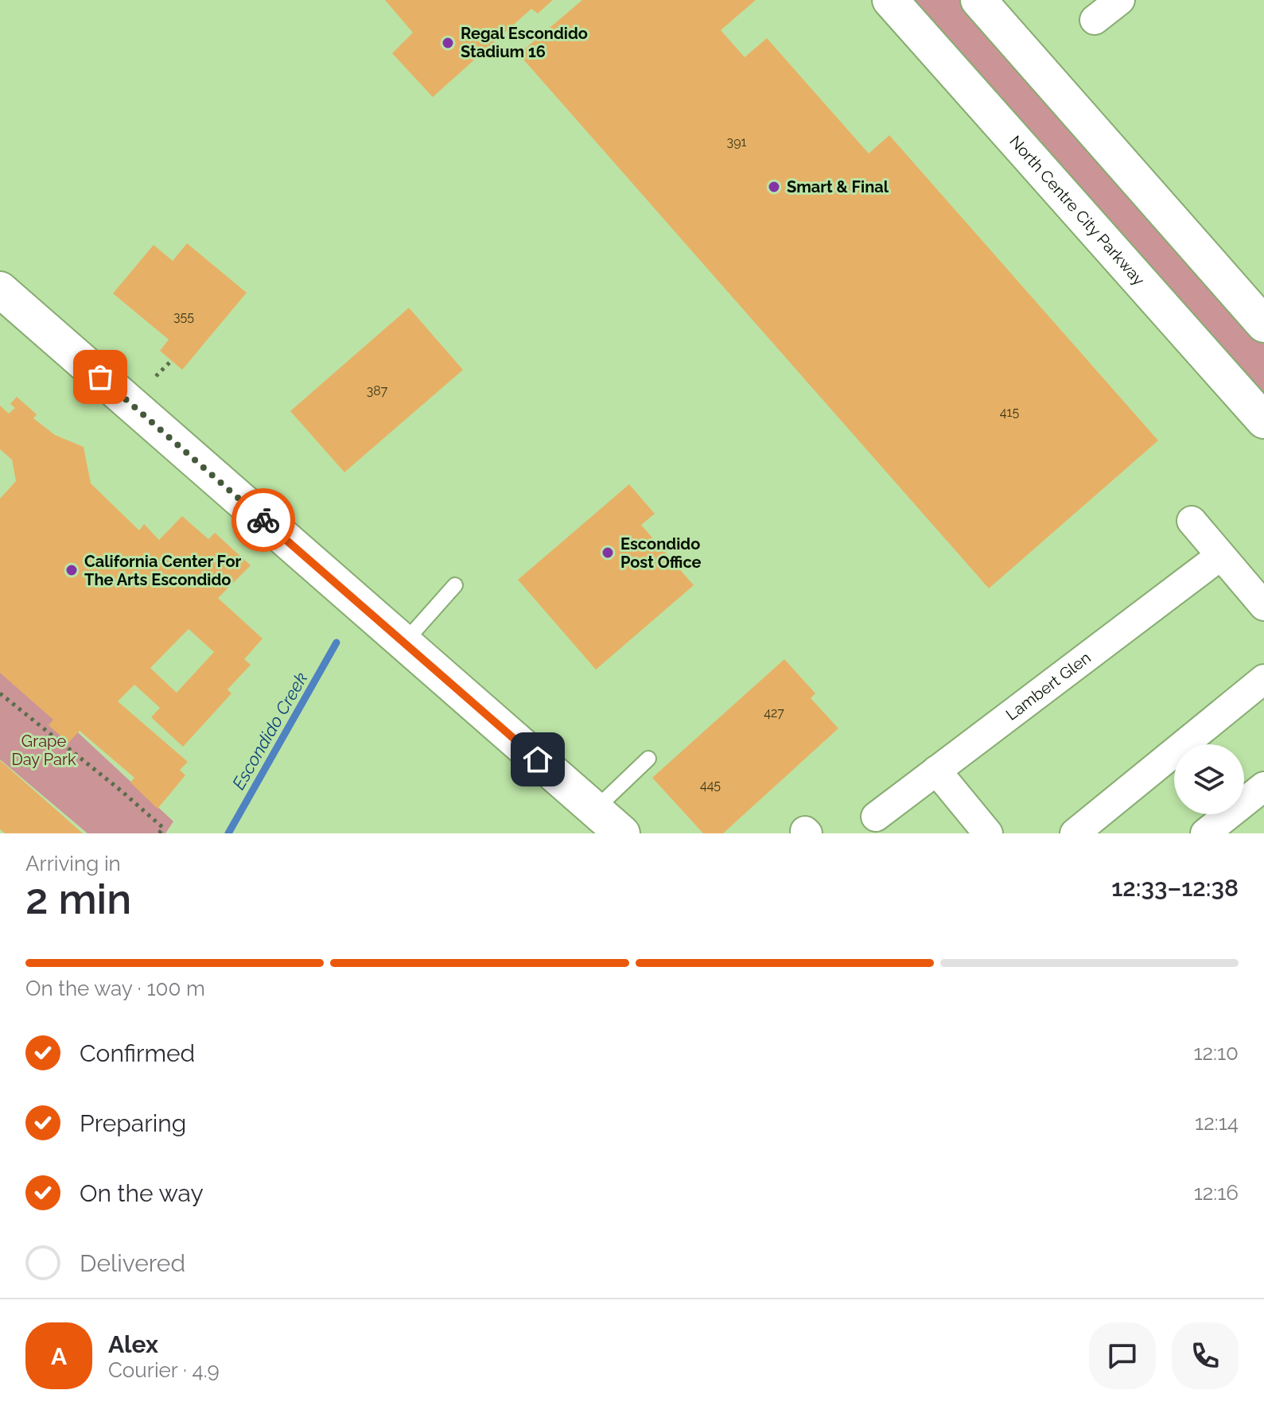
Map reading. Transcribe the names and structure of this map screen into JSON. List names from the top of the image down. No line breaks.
{"streets":{"main road":["North Centre City Parkway"],"street":["Lambert Glen"]},"water":["Escondido Creek"],"parks":["Grape Day Park"],"places":["Regal Escondido Stadium 16","Smart & Final","Escondido Post Office","California Center For The Arts Escondido"],"house_numbers":["391","355","387","415","427","445"],"page":{"heading":["2 min","Arriving in","12:33–12:38"],"panel":["Alex","Courier · 4.9"],"bar":"On the way · 100 m","list":[["Confirmed","12:10"],["Preparing","12:14"],["On the way","12:16"],"Delivered"],"round":"A"}}
